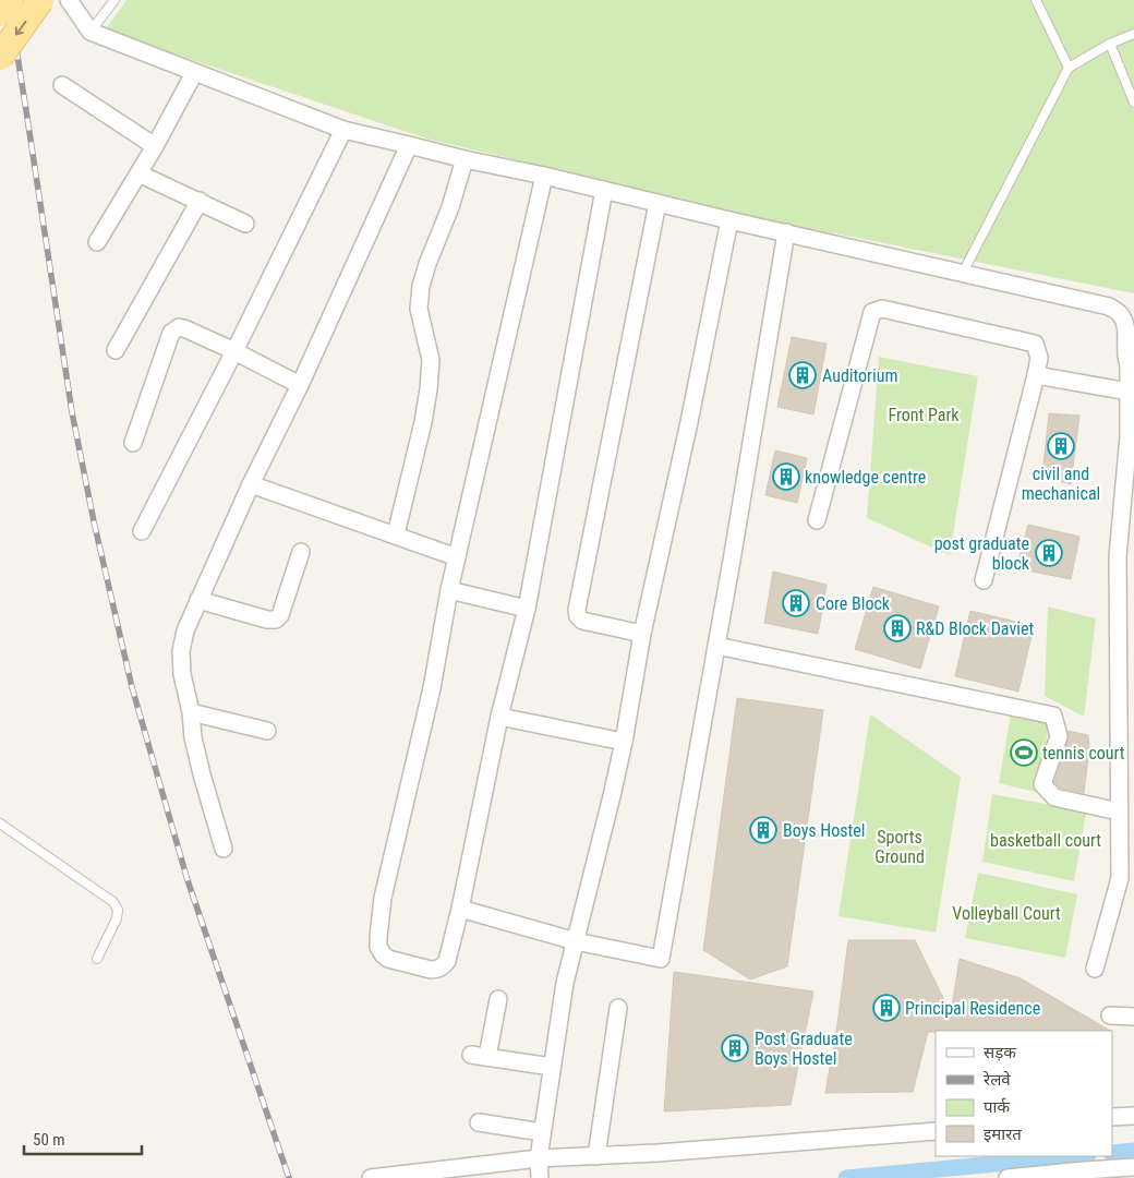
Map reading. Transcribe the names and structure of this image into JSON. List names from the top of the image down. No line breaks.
{"parks":["Front Park","Sports Ground","basketball court","Volleyball Court"],"places":{"building":["Auditorium","civil and mechanical","knowledge centre","post graduate block","Core Block","R&D Block Daviet","Boys Hostel","Principal Residence","Post Graduate Boys Hostel"],"sports":["tennis court"]},"legend":["सड़क","रेलवे","पार्क","इमारत"],"scale_bar":"50 m"}
